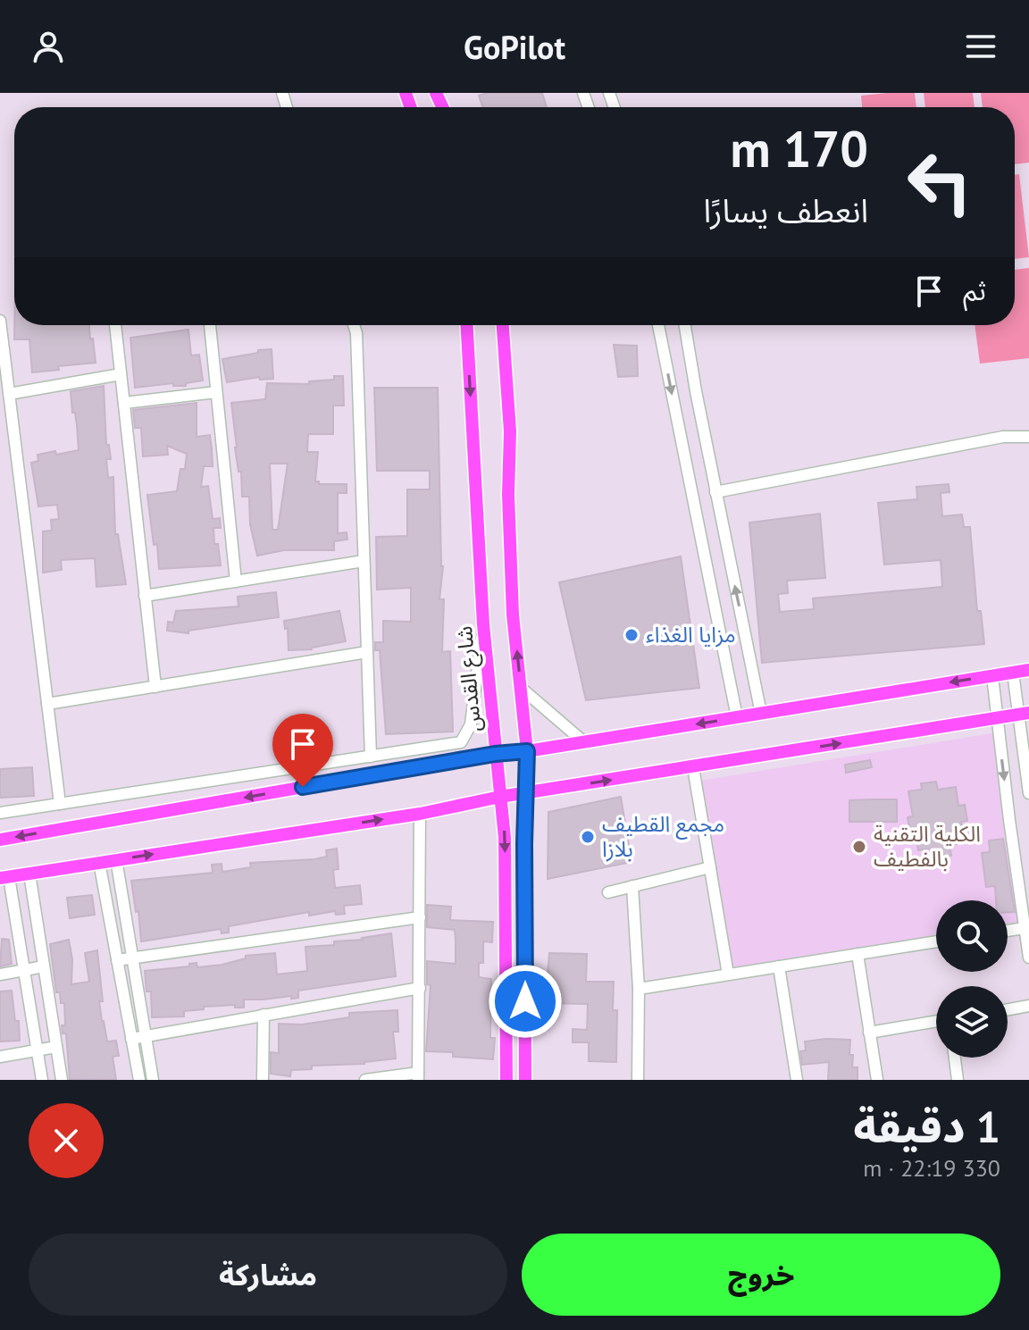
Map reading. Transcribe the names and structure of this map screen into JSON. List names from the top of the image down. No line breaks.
{"streets":{"main road":["شارع القدس"]},"places":["مزايا الغذاء","مجمع القطيف بلازا","الكلية التقنية بالفطيف"],"page":{"header":"GoPilot","turn":["170 m","انعطف يسارًا"],"then":"ثم","heading":["1 دقيقة","330 m · 22:19"],"buttons":["خروج","مشاركة"]}}
